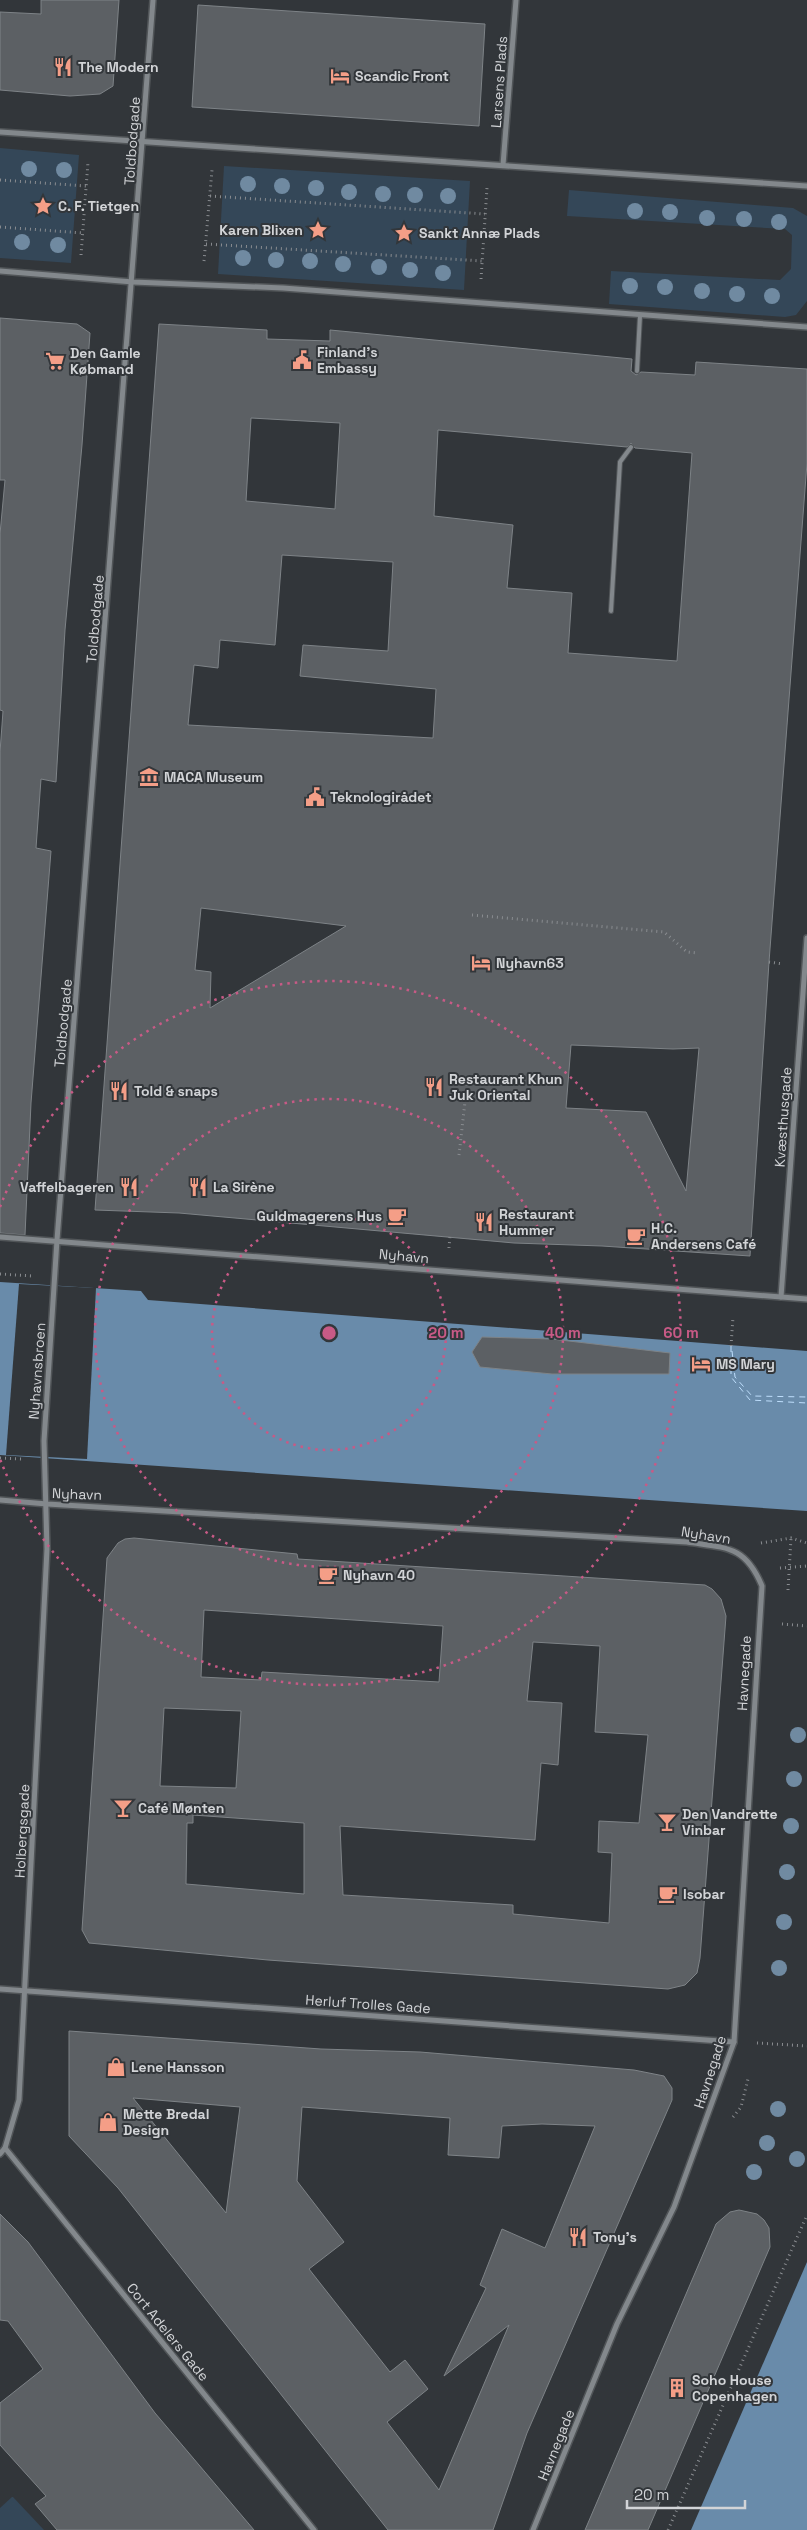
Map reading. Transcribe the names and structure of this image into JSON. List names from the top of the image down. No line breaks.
{"streets":{"street":["Larsens Plads","Toldbodgade","Kvæsthusgade","Nyhavn","Nyhavnsbroen","Havnegade","Holbergsgade","Herluf Trolles Gade","Cort Adelers Gade"]},"crossings":[["Toldbodgade","Nyhavn"],["Toldbodgade","Nyhavnsbroen"],["Kvæsthusgade","Nyhavn"],["Nyhavn","Nyhavnsbroen"],["Nyhavn","Havnegade"],["Nyhavn","Holbergsgade"],["Nyhavnsbroen","Holbergsgade"],["Havnegade","Herluf Trolles Gade"],["Holbergsgade","Herluf Trolles Gade"],["Holbergsgade","Cort Adelers Gade"]],"places":{"restaurant":["The Modern","Restaurant Khun Juk Oriental","Told & snaps","Vaffelbageren","La Sirène","Restaurant Hummer","Tony's"],"hotel":["Scandic Front","Nyhavn63","MS Mary"],"place":["C. F. Tietgen","Karen Blixen","Sankt Annæ Plads"],"public building":["Finland's Embassy","Teknologirådet"],"supermarket":["Den Gamle Købmand"],"museum":["MACA Museum"],"cafe":["Guldmagerens Hus","H.C. Andersens Café","Nyhavn 40","Isobar"],"bar":["Café Mønten","Den Vandrette Vinbar"],"shop":["Lene Hansson","Mette Bredal Design"],"building":["Soho House Copenhagen"]},"scale_bar":"20 m","rings":["20 m","40 m","60 m"]}
